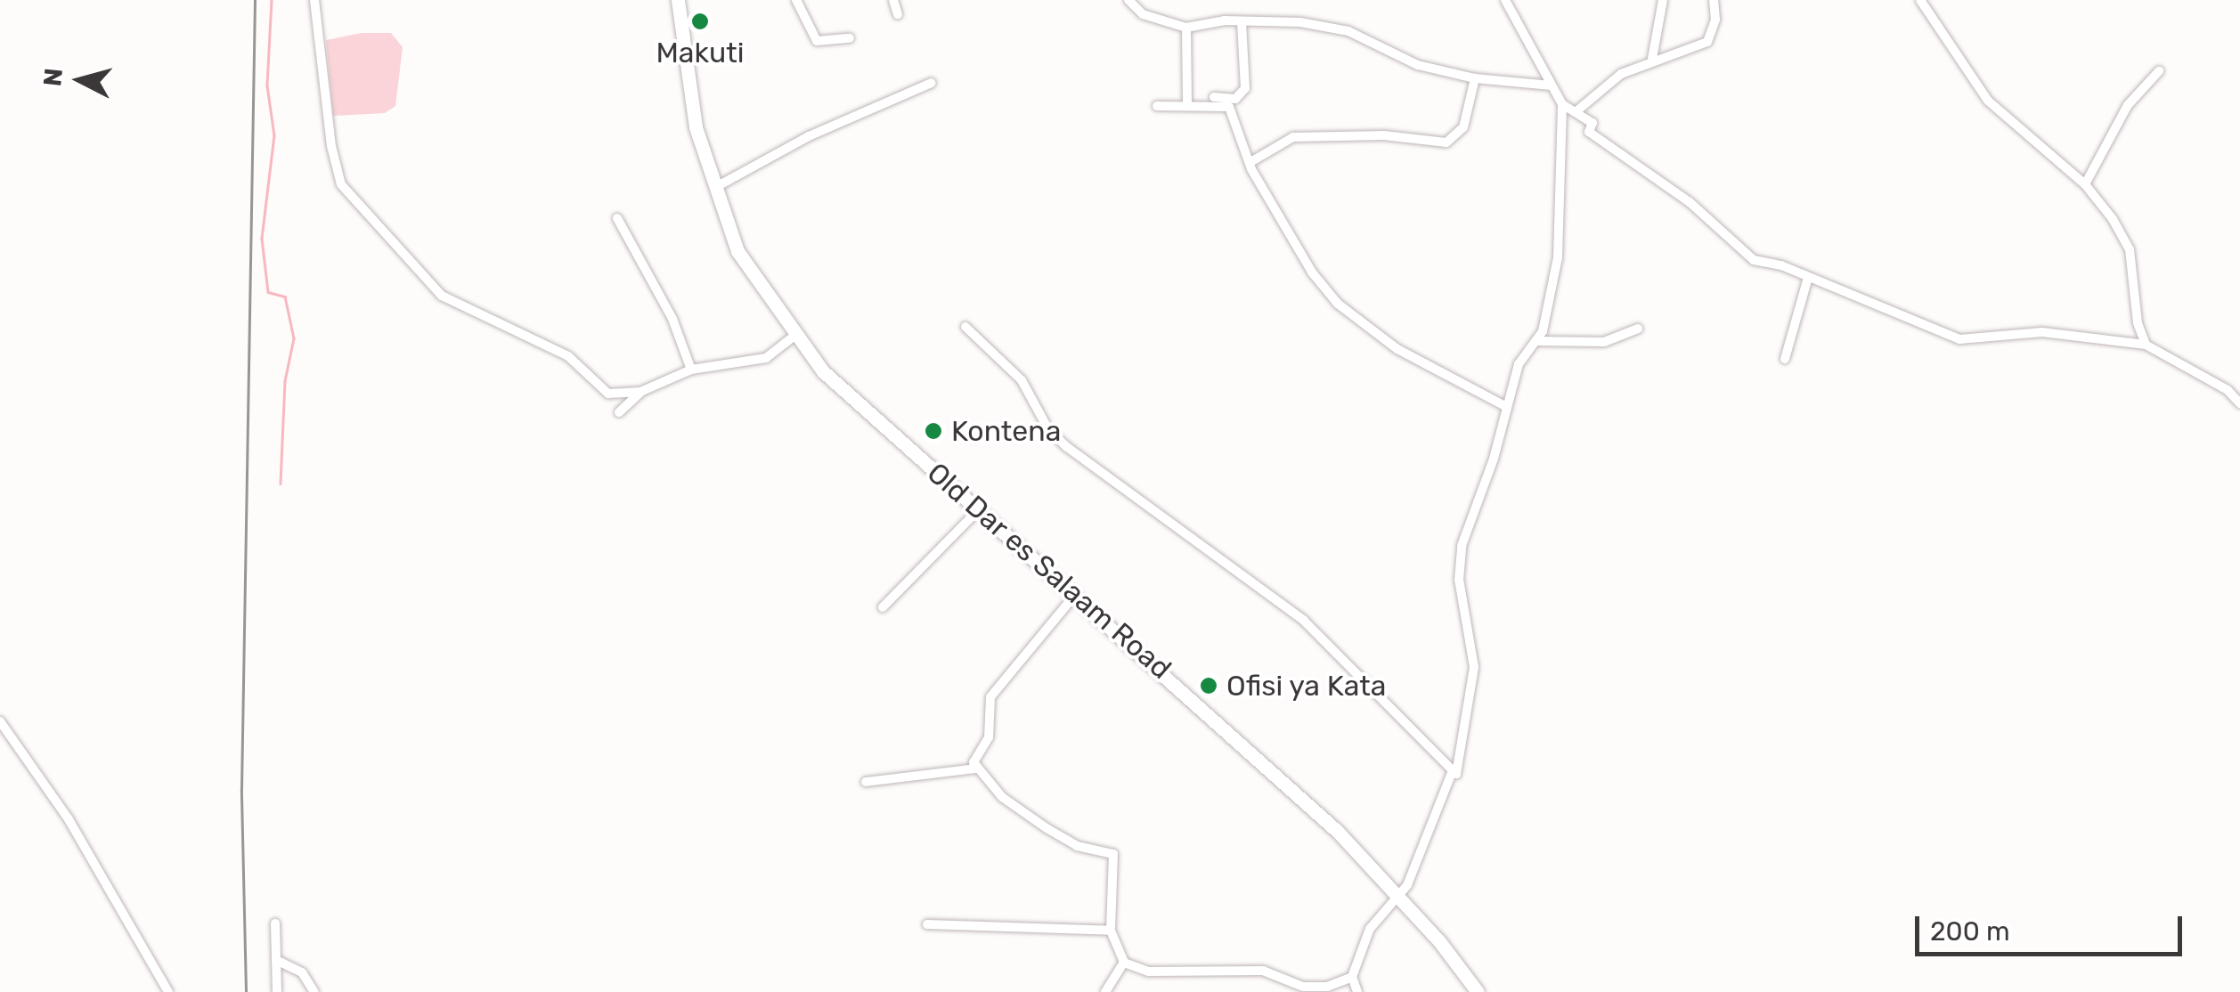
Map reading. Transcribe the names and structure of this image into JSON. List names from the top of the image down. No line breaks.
{"streets":{"street":["Old Dar es Salaam Road"]},"places":["Makuti","Kontena","Ofisi ya Kata"],"scale_bar":"200 m","north":"left"}
